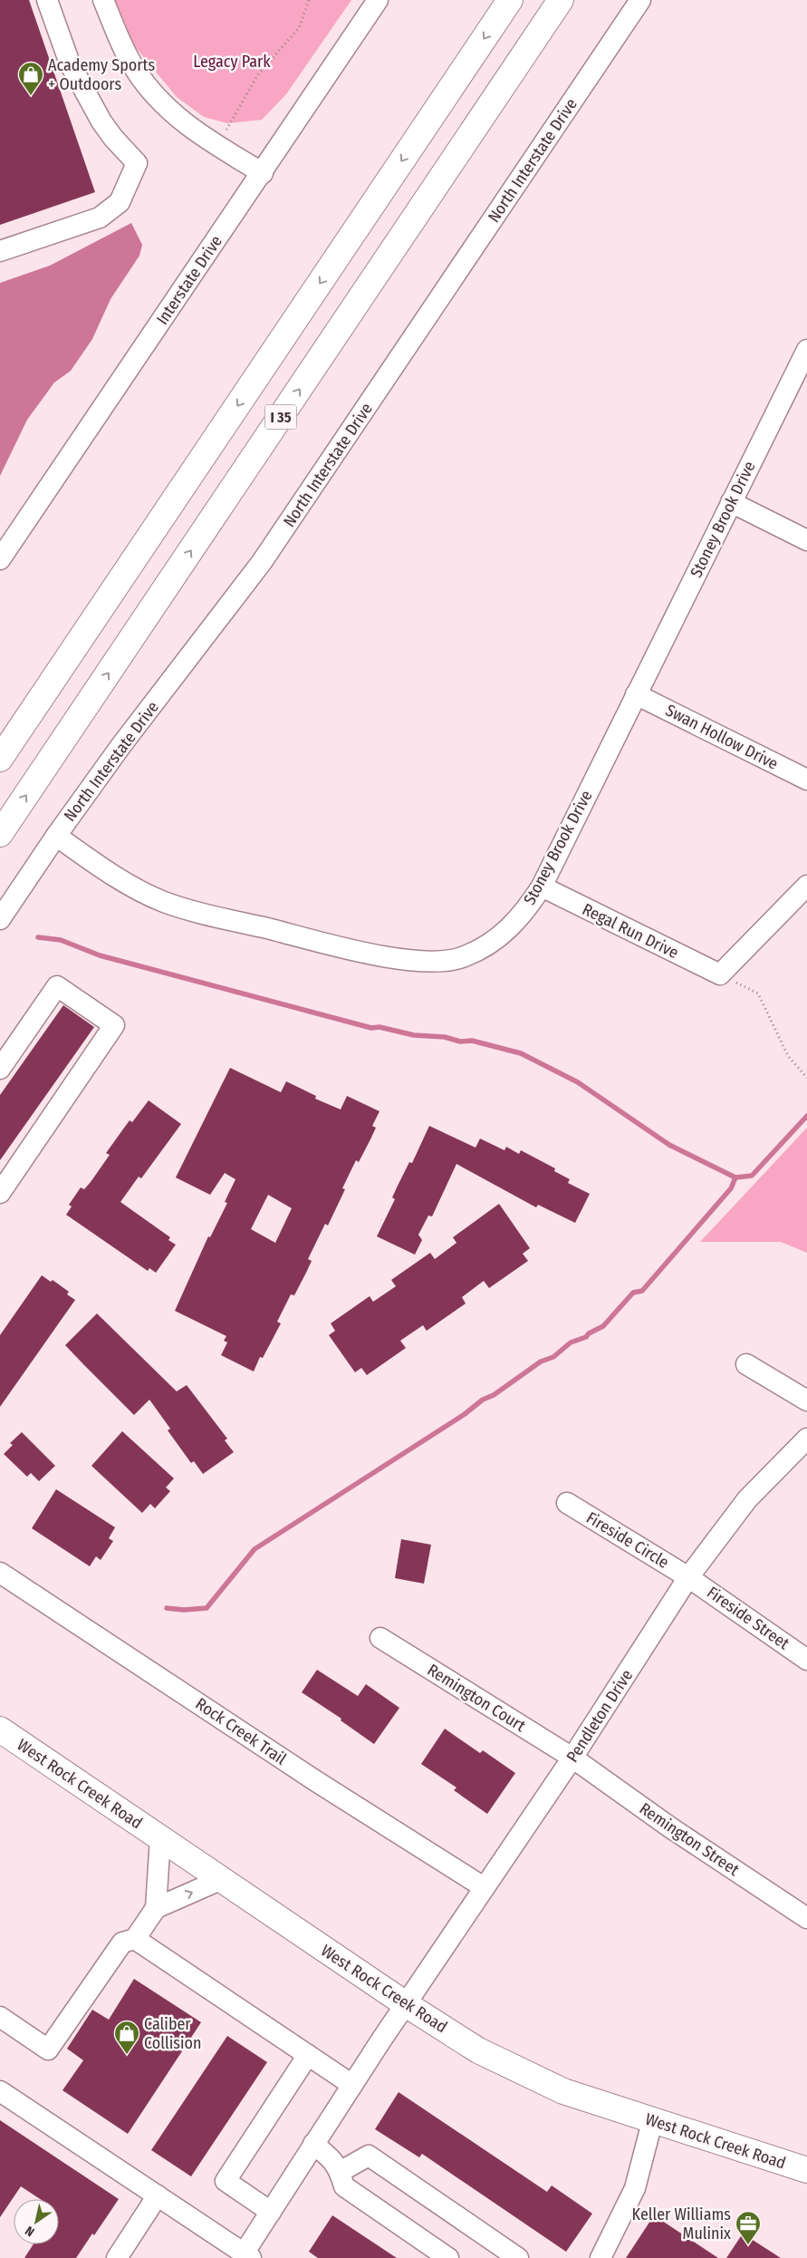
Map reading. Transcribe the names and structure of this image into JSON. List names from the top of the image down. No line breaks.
{"streets":{"main road":["I 35","West Rock Creek Road"],"street":["North Interstate Drive","Interstate Drive","Stoney Brook Drive","Swan Hollow Drive","Regal Run Drive","Fireside Circle","Fireside Street","Remington Court","Pendleton Drive","Rock Creek Trail","Remington Street"]},"crossings":[["North Interstate Drive","Stoney Brook Drive"],["Stoney Brook Drive","Swan Hollow Drive"],["Stoney Brook Drive","Regal Run Drive"],["Fireside Circle","Fireside Street"],["Fireside Circle","Pendleton Drive"],["Fireside Street","Pendleton Drive"],["Remington Court","Pendleton Drive"],["Remington Court","Remington Street"],["Pendleton Drive","Rock Creek Trail"],["Pendleton Drive","West Rock Creek Road"],["Pendleton Drive","Remington Street"]],"parks":["Legacy Park"],"places":{"shop":["Academy Sports + Outdoors","Caliber Collision"],"office":["Keller Williams Mulinix"]},"north":"bottom left"}
